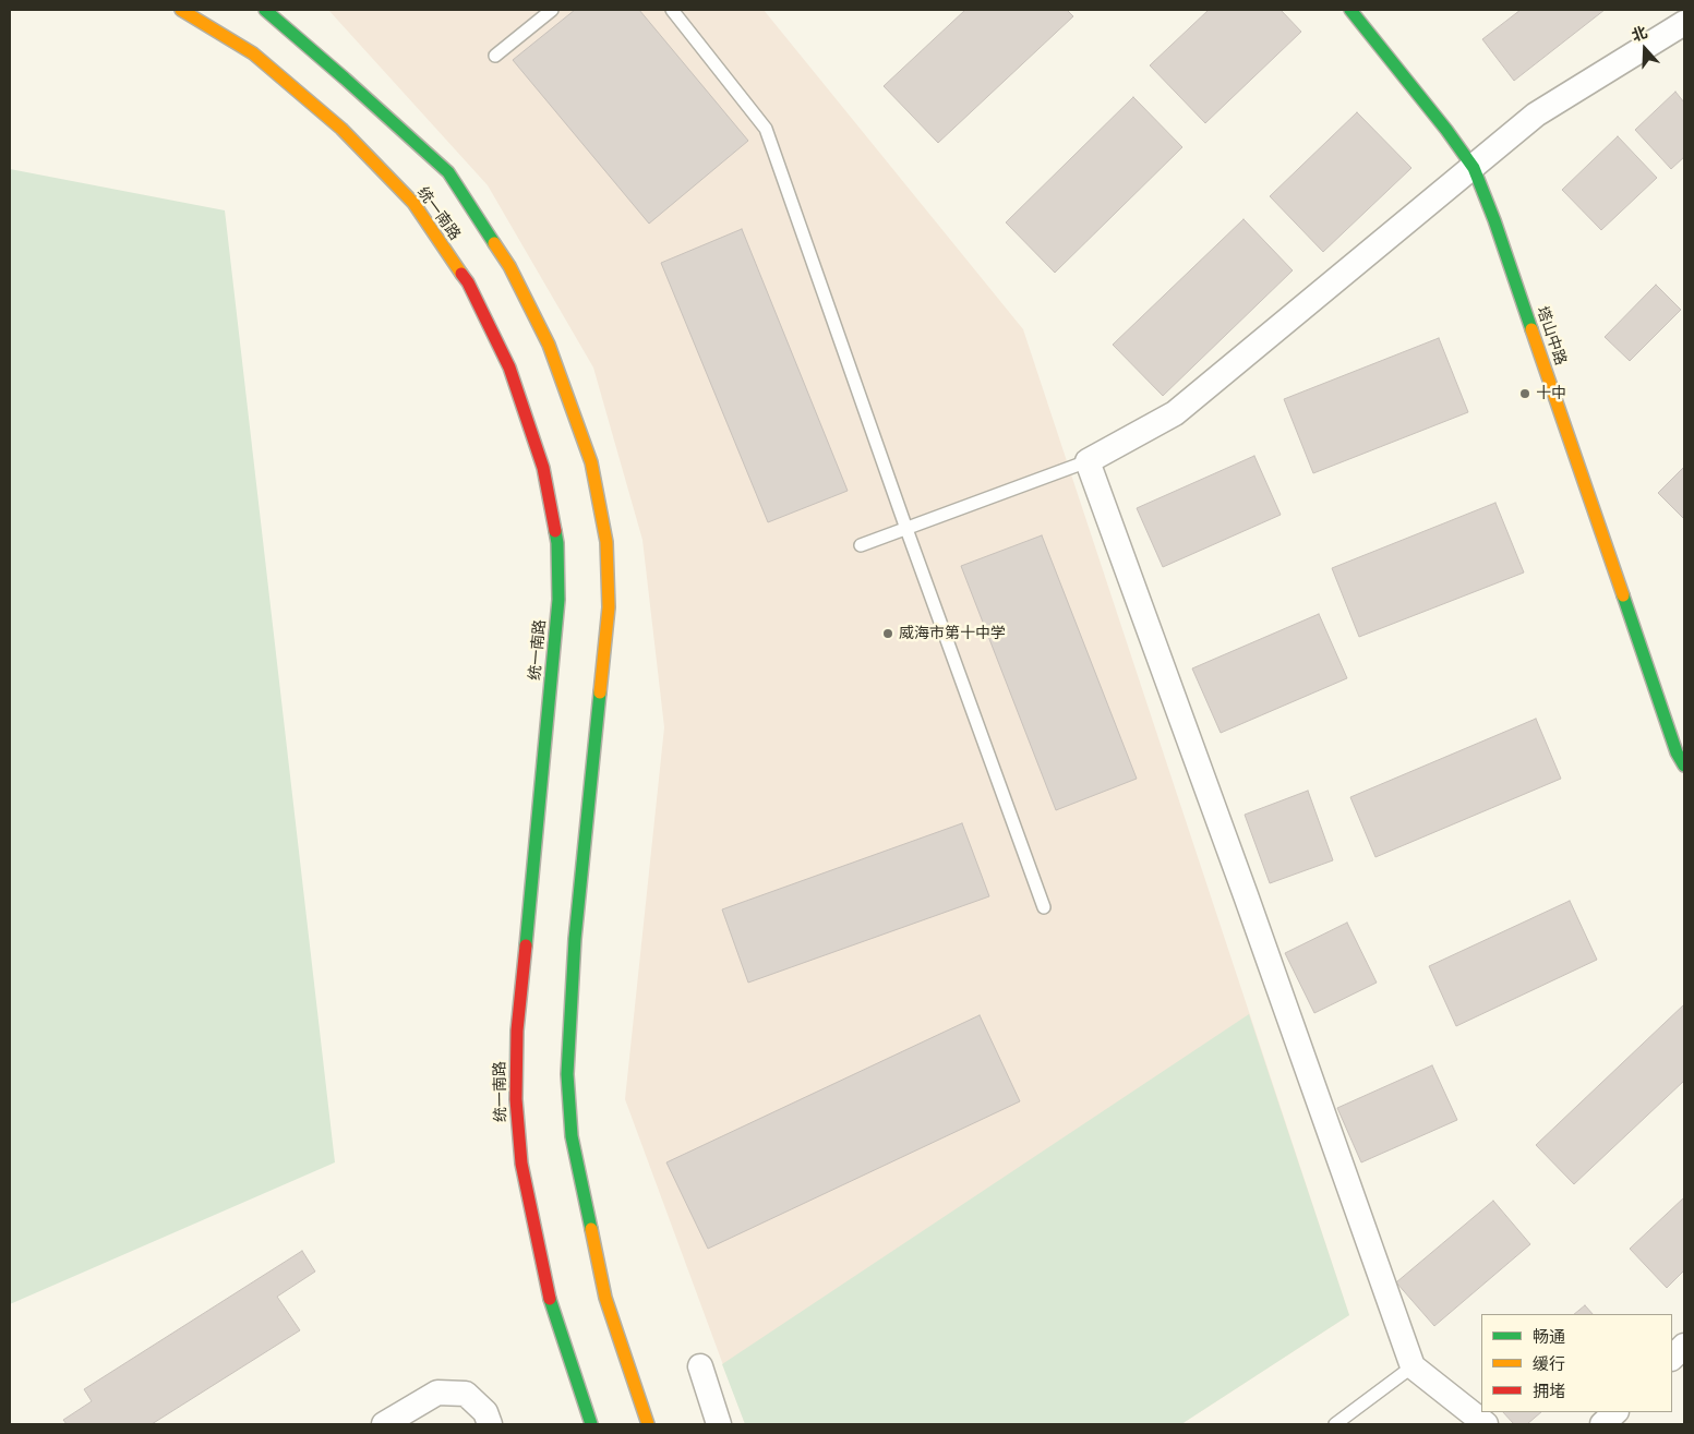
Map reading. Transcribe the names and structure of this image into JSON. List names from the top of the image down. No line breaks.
{"streets":{"main road":["统一南路","塔山中路"]},"places":["十中","威海市第十中学"],"legend":["畅通","缓行","拥堵"],"north":"top"}
